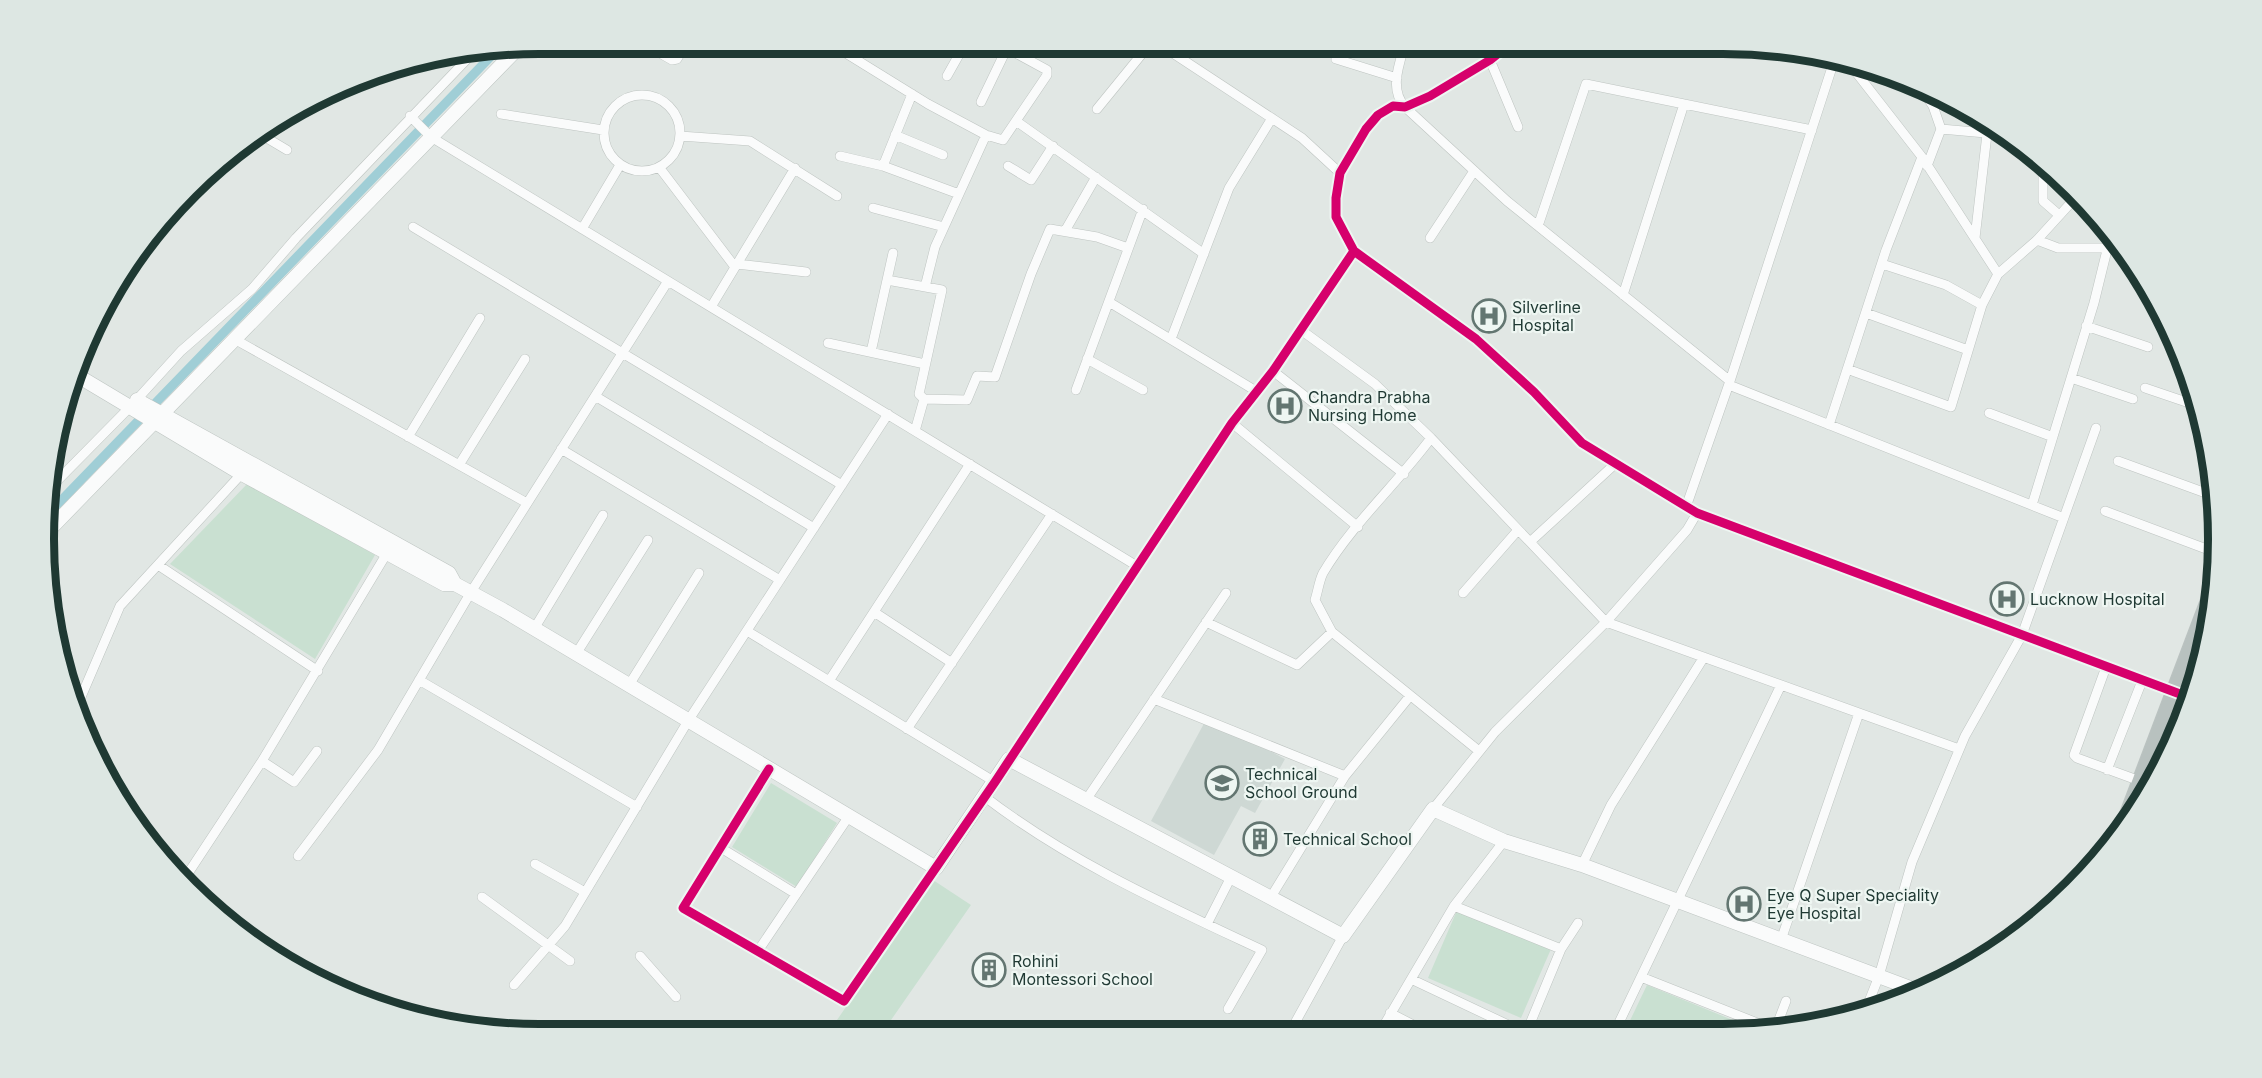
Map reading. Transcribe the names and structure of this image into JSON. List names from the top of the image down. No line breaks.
{"places":{"hospital":["Silverline Hospital","Chandra Prabha Nursing Home","Lucknow Hospital","Eye Q Super Speciality Eye Hospital"],"school or university":["Technical School Ground"],"building":["Technical School","Rohini Montessori School"]}}
